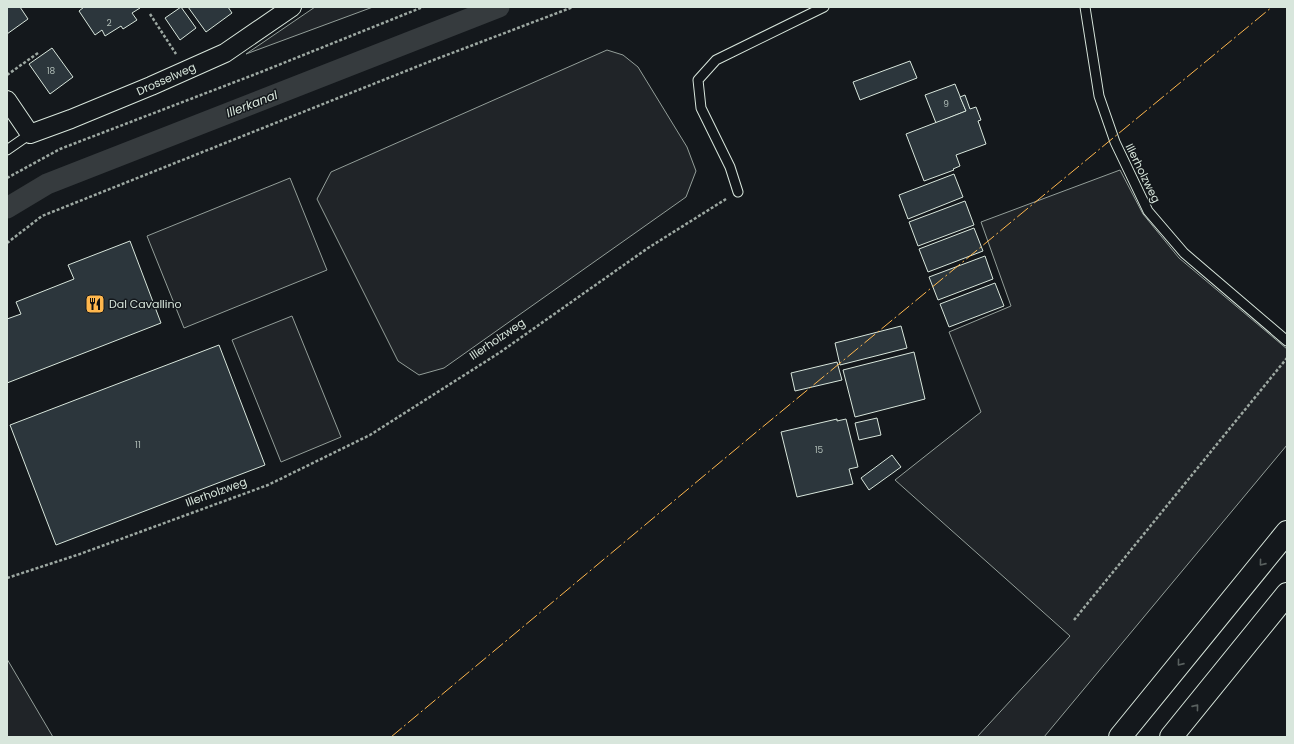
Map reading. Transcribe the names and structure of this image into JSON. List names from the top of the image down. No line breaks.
{"streets":{"street":["Drosselweg"],"lane":["Illerholzweg"]},"water":["Illerkanal"],"places":{"restaurant":["Dal Cavallino"]},"house_numbers":["2","18","9","11","15"]}
